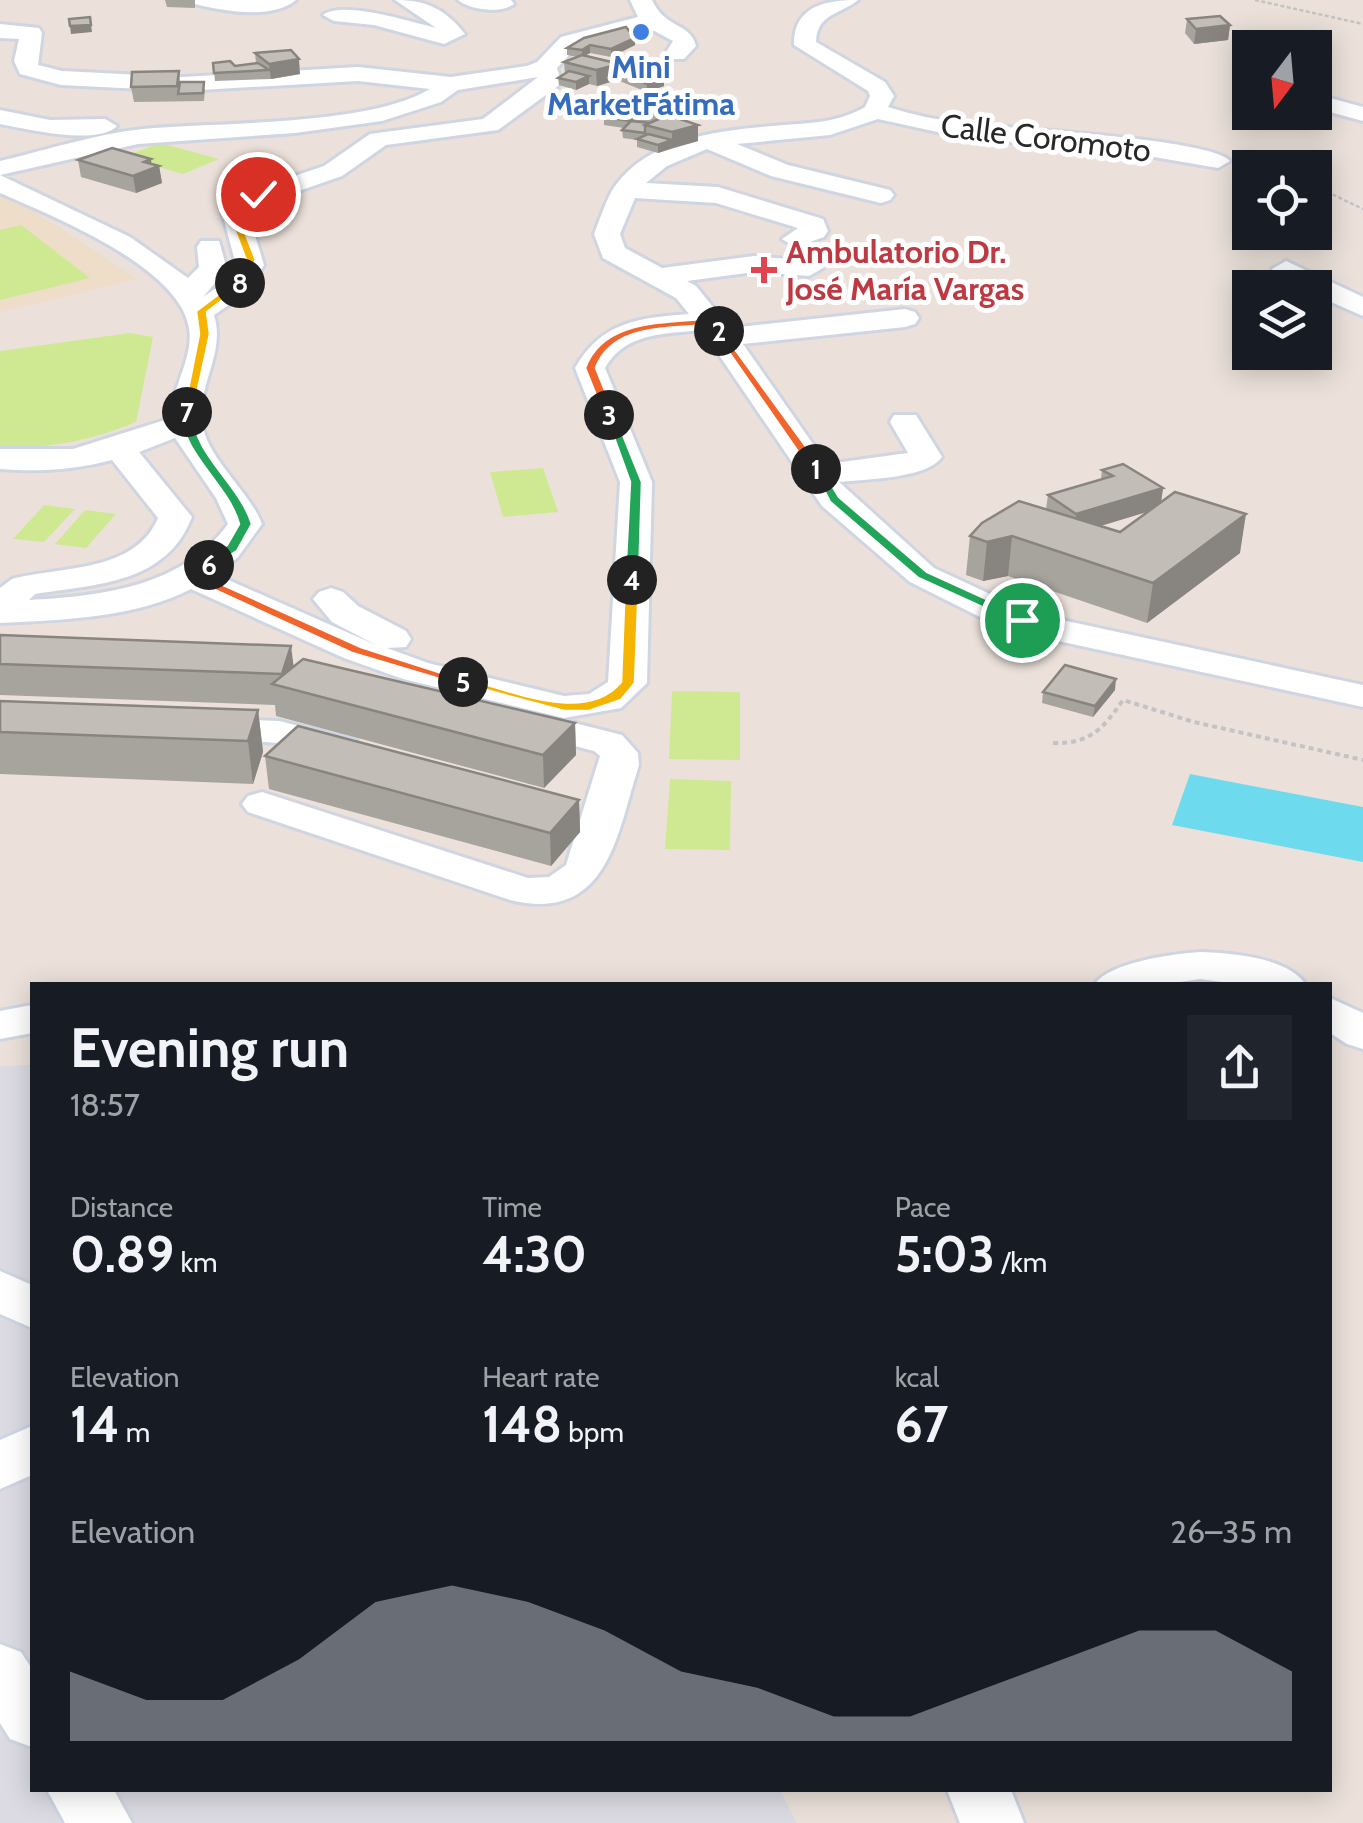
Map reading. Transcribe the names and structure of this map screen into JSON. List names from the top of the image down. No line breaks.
{"streets":{"street":["Calle Coromoto"]},"places":{"other":["Mini MarketFátima"],"health":["Ambulatorio Dr. José María Vargas"]},"north":"bottom","page":{"pins":["8","2","7","3","1","6","4","5"],"heading":["Evening run","18:57"],"stats":[["Distance","0.89 km"],["Time","4:30"],["Pace","5:03 /km"],["Elevation","14 m"],["Heart rate","148 bpm"],["kcal","67"]],"chart":["Elevation","26–35 m"]}}
